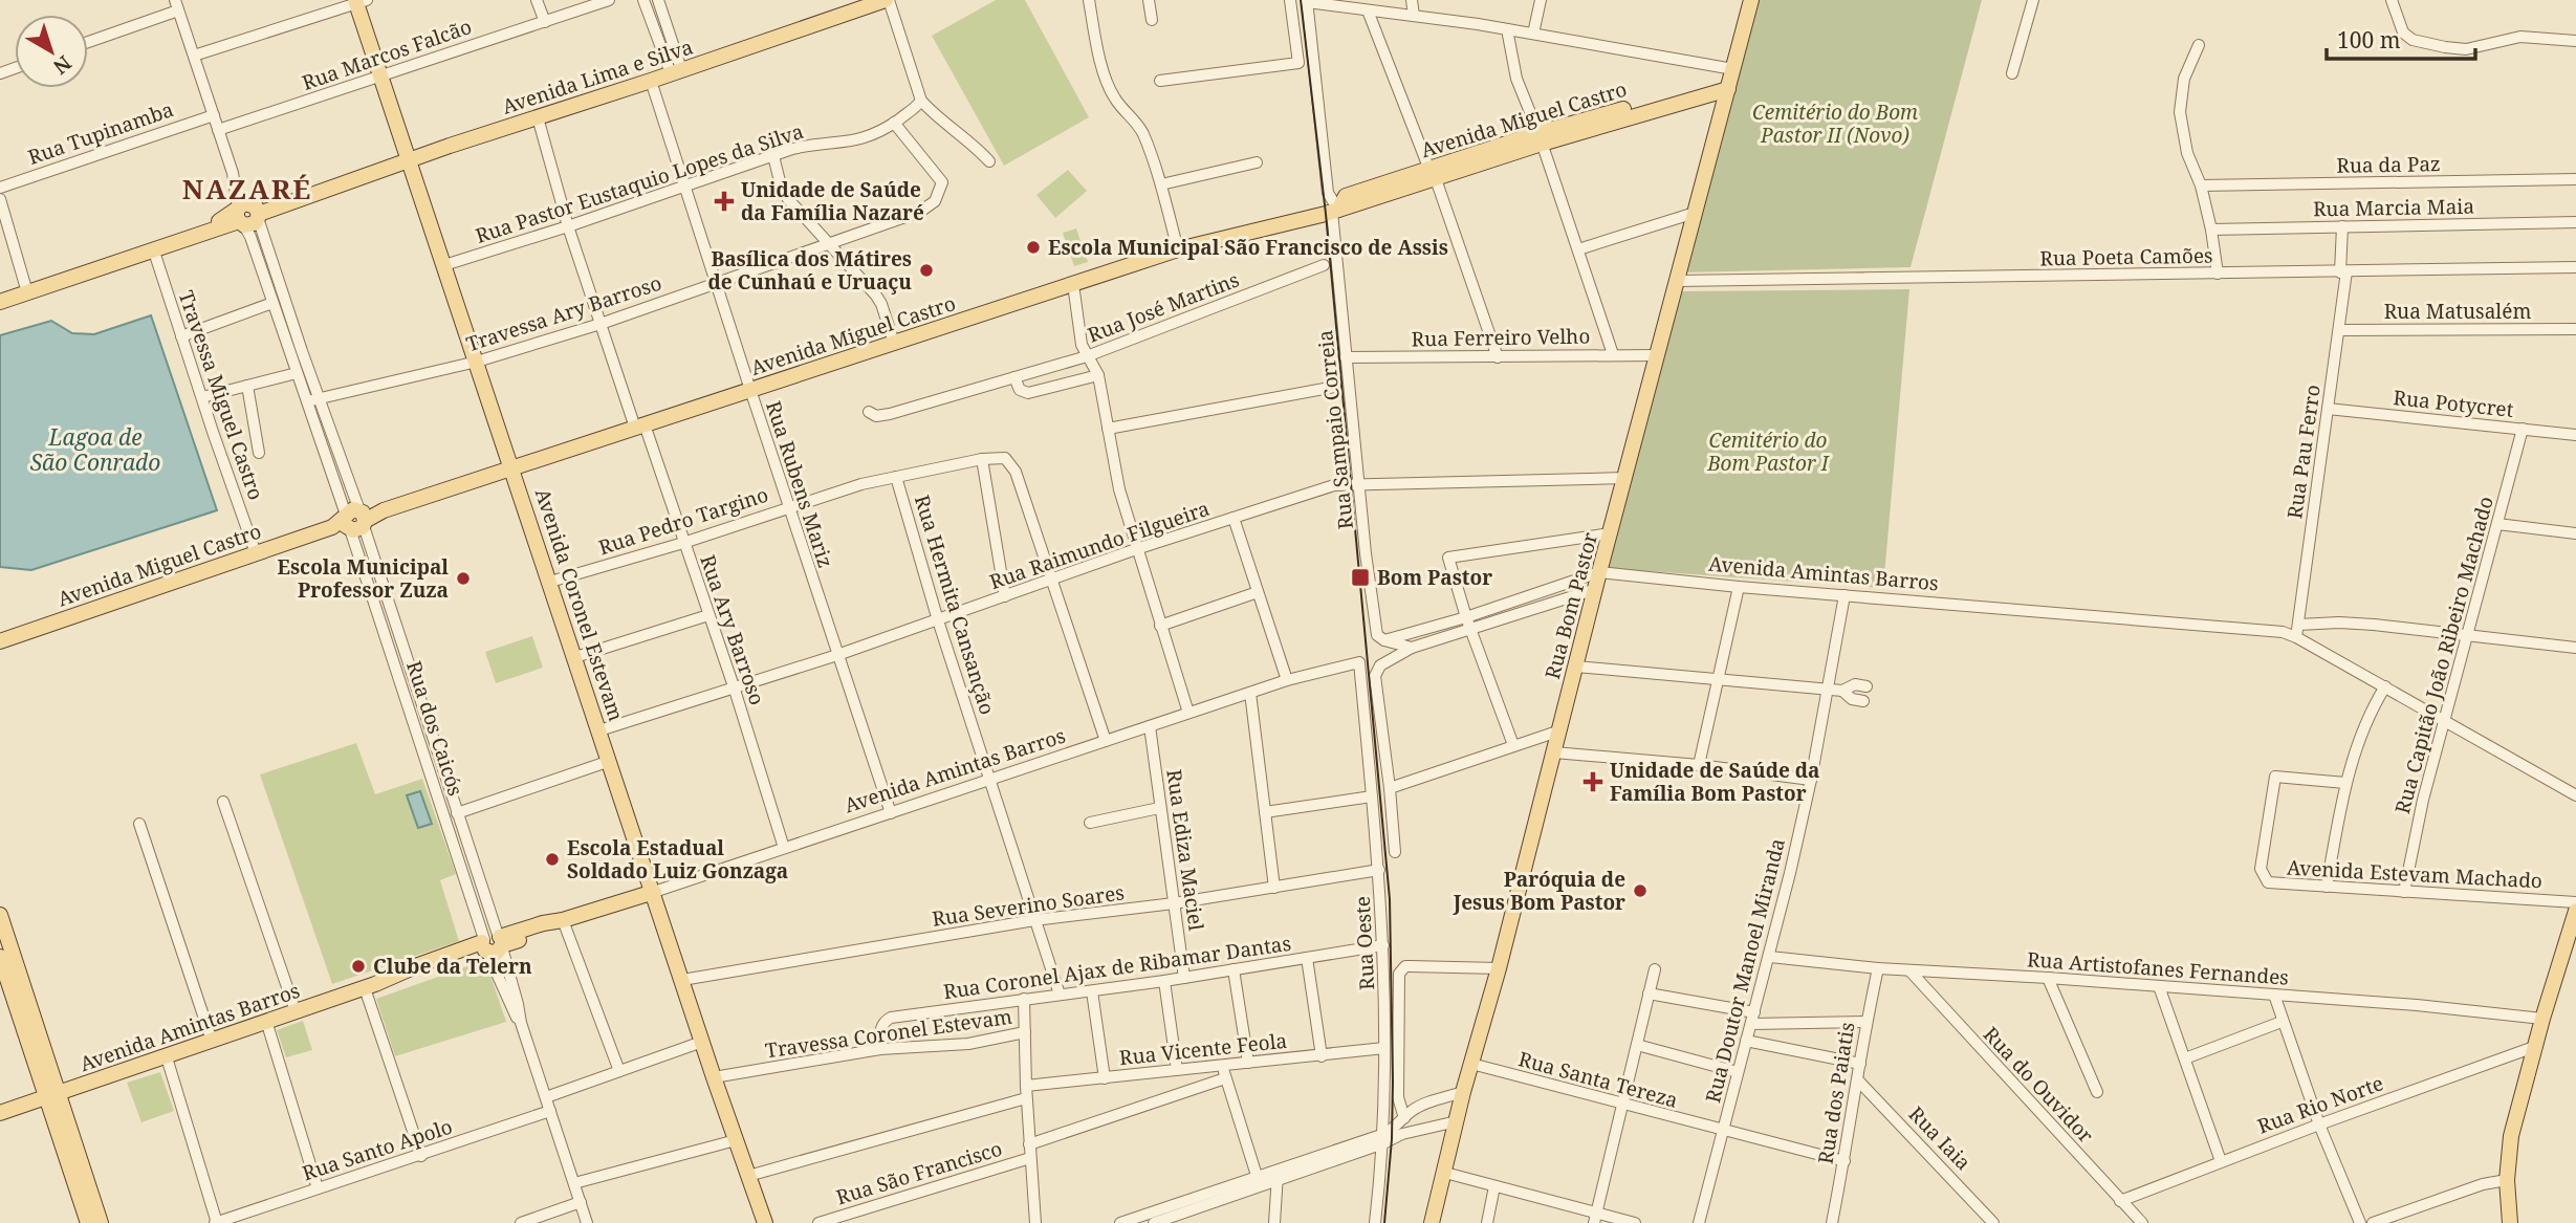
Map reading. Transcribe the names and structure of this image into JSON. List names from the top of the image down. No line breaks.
{"streets":{"main road":["Avenida Lima e Silva","Avenida Miguel Castro","Avenida Amintas Barros","Avenida Coronel Estevam","Rua Bom Pastor"],"street":["Rua Marcos Falcão","Rua Tupinamba","Rua da Paz","Rua Pastor Eustaquio Lopes da Silva","Rua Marcia Maia","Rua Poeta Camões","Rua José Martins","Rua Matusalém","Travessa Ary Barroso","Rua Ferreiro Velho","Travessa Miguel Castro","Rua Potycret","Rua Sampaio Correia","Rua Pau Ferro","Rua Rubens Mariz","Rua Pedro Targino","Rua Raimundo Filgueira","Rua Hermita Cansanção","Rua Ary Barroso","Rua Capitão João Ribeiro Machado","Rua dos Caicós","Rua Ediza Maciel","Avenida Estevam Machado","Rua Severino Soares","Rua Oeste","Rua Coronel Ajax de Ribamar Dantas","Rua Artistofanes Fernandes","Rua Doutor Manoel Miranda","Travessa Coronel Estevam","Rua Vicente Feola","Rua Santa Tereza","Rua do Ouvidor","Rua dos Paiatis","Rua Rio Norte","Rua Iaia","Rua Santo Apolo","Rua São Francisco"]},"crossings":[["Rua Marcos Falcão","Avenida Coronel Estevam"],["Rua Marcos Falcão","Rua dos Caicós"],["Avenida Lima e Silva","Travessa Miguel Castro"],["Avenida Lima e Silva","Rua Rubens Mariz"],["Avenida Lima e Silva","Avenida Coronel Estevam"],["Avenida Lima e Silva","Rua Ary Barroso"],["Avenida Lima e Silva","Rua dos Caicós"],["Avenida Miguel Castro","Travessa Miguel Castro"],["Avenida Miguel Castro","Rua Sampaio Correia"],["Avenida Miguel Castro","Rua Rubens Mariz"],["Avenida Miguel Castro","Avenida Coronel Estevam"],["Avenida Miguel Castro","Rua Bom Pastor"],["Avenida Miguel Castro","Rua Ary Barroso"],["Avenida Miguel Castro","Rua dos Caicós"],["Rua Tupinamba","Rua dos Caicós"],["Rua Pastor Eustaquio Lopes da Silva","Travessa Ary Barroso"],["Rua Pastor Eustaquio Lopes da Silva","Rua Rubens Mariz"],["Rua Pastor Eustaquio Lopes da Silva","Avenida Coronel Estevam"],["Rua Pastor Eustaquio Lopes da Silva","Rua Ary Barroso"],["Rua Marcia Maia","Rua Pau Ferro"],["Rua Poeta Camões","Rua Pau Ferro"],["Rua Poeta Camões","Rua Bom Pastor"],["Rua Matusalém","Rua Pau Ferro"],["Travessa Ary Barroso","Rua Rubens Mariz"],["Travessa Ary Barroso","Avenida Coronel Estevam"],["Travessa Ary Barroso","Rua Ary Barroso"],["Travessa Ary Barroso","Rua dos Caicós"],["Rua Ferreiro Velho","Rua Sampaio Correia"],["Rua Ferreiro Velho","Rua Bom Pastor"],["Rua Potycret","Rua Pau Ferro"],["Rua Potycret","Rua Capitão João Ribeiro Machado"],["Rua Sampaio Correia","Rua Raimundo Filgueira"],["Rua Sampaio Correia","Avenida Amintas Barros"],["Rua Pau Ferro","Avenida Amintas Barros"],["Rua Rubens Mariz","Rua Pedro Targino"],["Rua Rubens Mariz","Rua Raimundo Filgueira"],["Rua Rubens Mariz","Avenida Amintas Barros"],["Rua Pedro Targino","Rua Raimundo Filgueira"],["Rua Pedro Targino","Avenida Coronel Estevam"],["Rua Pedro Targino","Rua Hermita Cansanção"],["Rua Pedro Targino","Rua Ary Barroso"],["Rua Raimundo Filgueira","Avenida Coronel Estevam"],["Rua Raimundo Filgueira","Rua Hermita Cansanção"],["Rua Raimundo Filgueira","Rua Bom Pastor"],["Rua Raimundo Filgueira","Rua Ary Barroso"],["Avenida Amintas Barros","Avenida Coronel Estevam"],["Avenida Amintas Barros","Rua Hermita Cansanção"],["Avenida Amintas Barros","Rua Bom Pastor"],["Avenida Amintas Barros","Rua Ary Barroso"],["Avenida Amintas Barros","Rua Capitão João Ribeiro Machado"],["Avenida Amintas Barros","Rua dos Caicós"],["Avenida Amintas Barros","Rua Ediza Maciel"],["Avenida Amintas Barros","Rua Oeste"],["Avenida Amintas Barros","Rua Doutor Manoel Miranda"],["Avenida Coronel Estevam","Rua Severino Soares"],["Avenida Coronel Estevam","Travessa Coronel Estevam"],["Avenida Coronel Estevam","Rua Vicente Feola"],["Rua Hermita Cansanção","Rua Severino Soares"],["Rua Hermita Cansanção","Rua Coronel Ajax de Ribamar Dantas"],["Rua Bom Pastor","Rua Santa Tereza"],["Rua Capitão João Ribeiro Machado","Avenida Estevam Machado"],["Rua dos Caicós","Rua Santo Apolo"],["Rua Ediza Maciel","Rua Severino Soares"],["Rua Ediza Maciel","Rua Coronel Ajax de Ribamar Dantas"],["Rua Severino Soares","Rua Oeste"],["Rua Oeste","Rua Coronel Ajax de Ribamar Dantas"],["Rua Oeste","Rua Vicente Feola"],["Rua Coronel Ajax de Ribamar Dantas","Travessa Coronel Estevam"],["Rua Artistofanes Fernandes","Rua Doutor Manoel Miranda"],["Rua Artistofanes Fernandes","Rua do Ouvidor"],["Rua Artistofanes Fernandes","Rua dos Paiatis"],["Rua Doutor Manoel Miranda","Rua Santa Tereza"],["Rua Santa Tereza","Rua dos Paiatis"],["Rua do Ouvidor","Rua Rio Norte"],["Rua dos Paiatis","Rua Iaia"]],"districts":["NAZARÉ"],"water":["Lagoa de São Conrado"],"parks":["Cemitério do Bom Pastor II (Novo)","Cemitério do Bom Pastor I"],"places":{"health":["Unidade de Saúde da Família Nazaré","Unidade de Saúde da Família Bom Pastor"],"other":["Escola Municipal São Francisco de Assis","Basílica dos Mátires de Cunhaú e Uruaçu","Escola Municipal Professor Zuza","Escola Estadual Soldado Luiz Gonzaga","Paróquia de Jesus Bom Pastor","Clube da Telern"],"transit":["Bom Pastor"]},"scale_bar":"100 m","north":"bottom right"}
